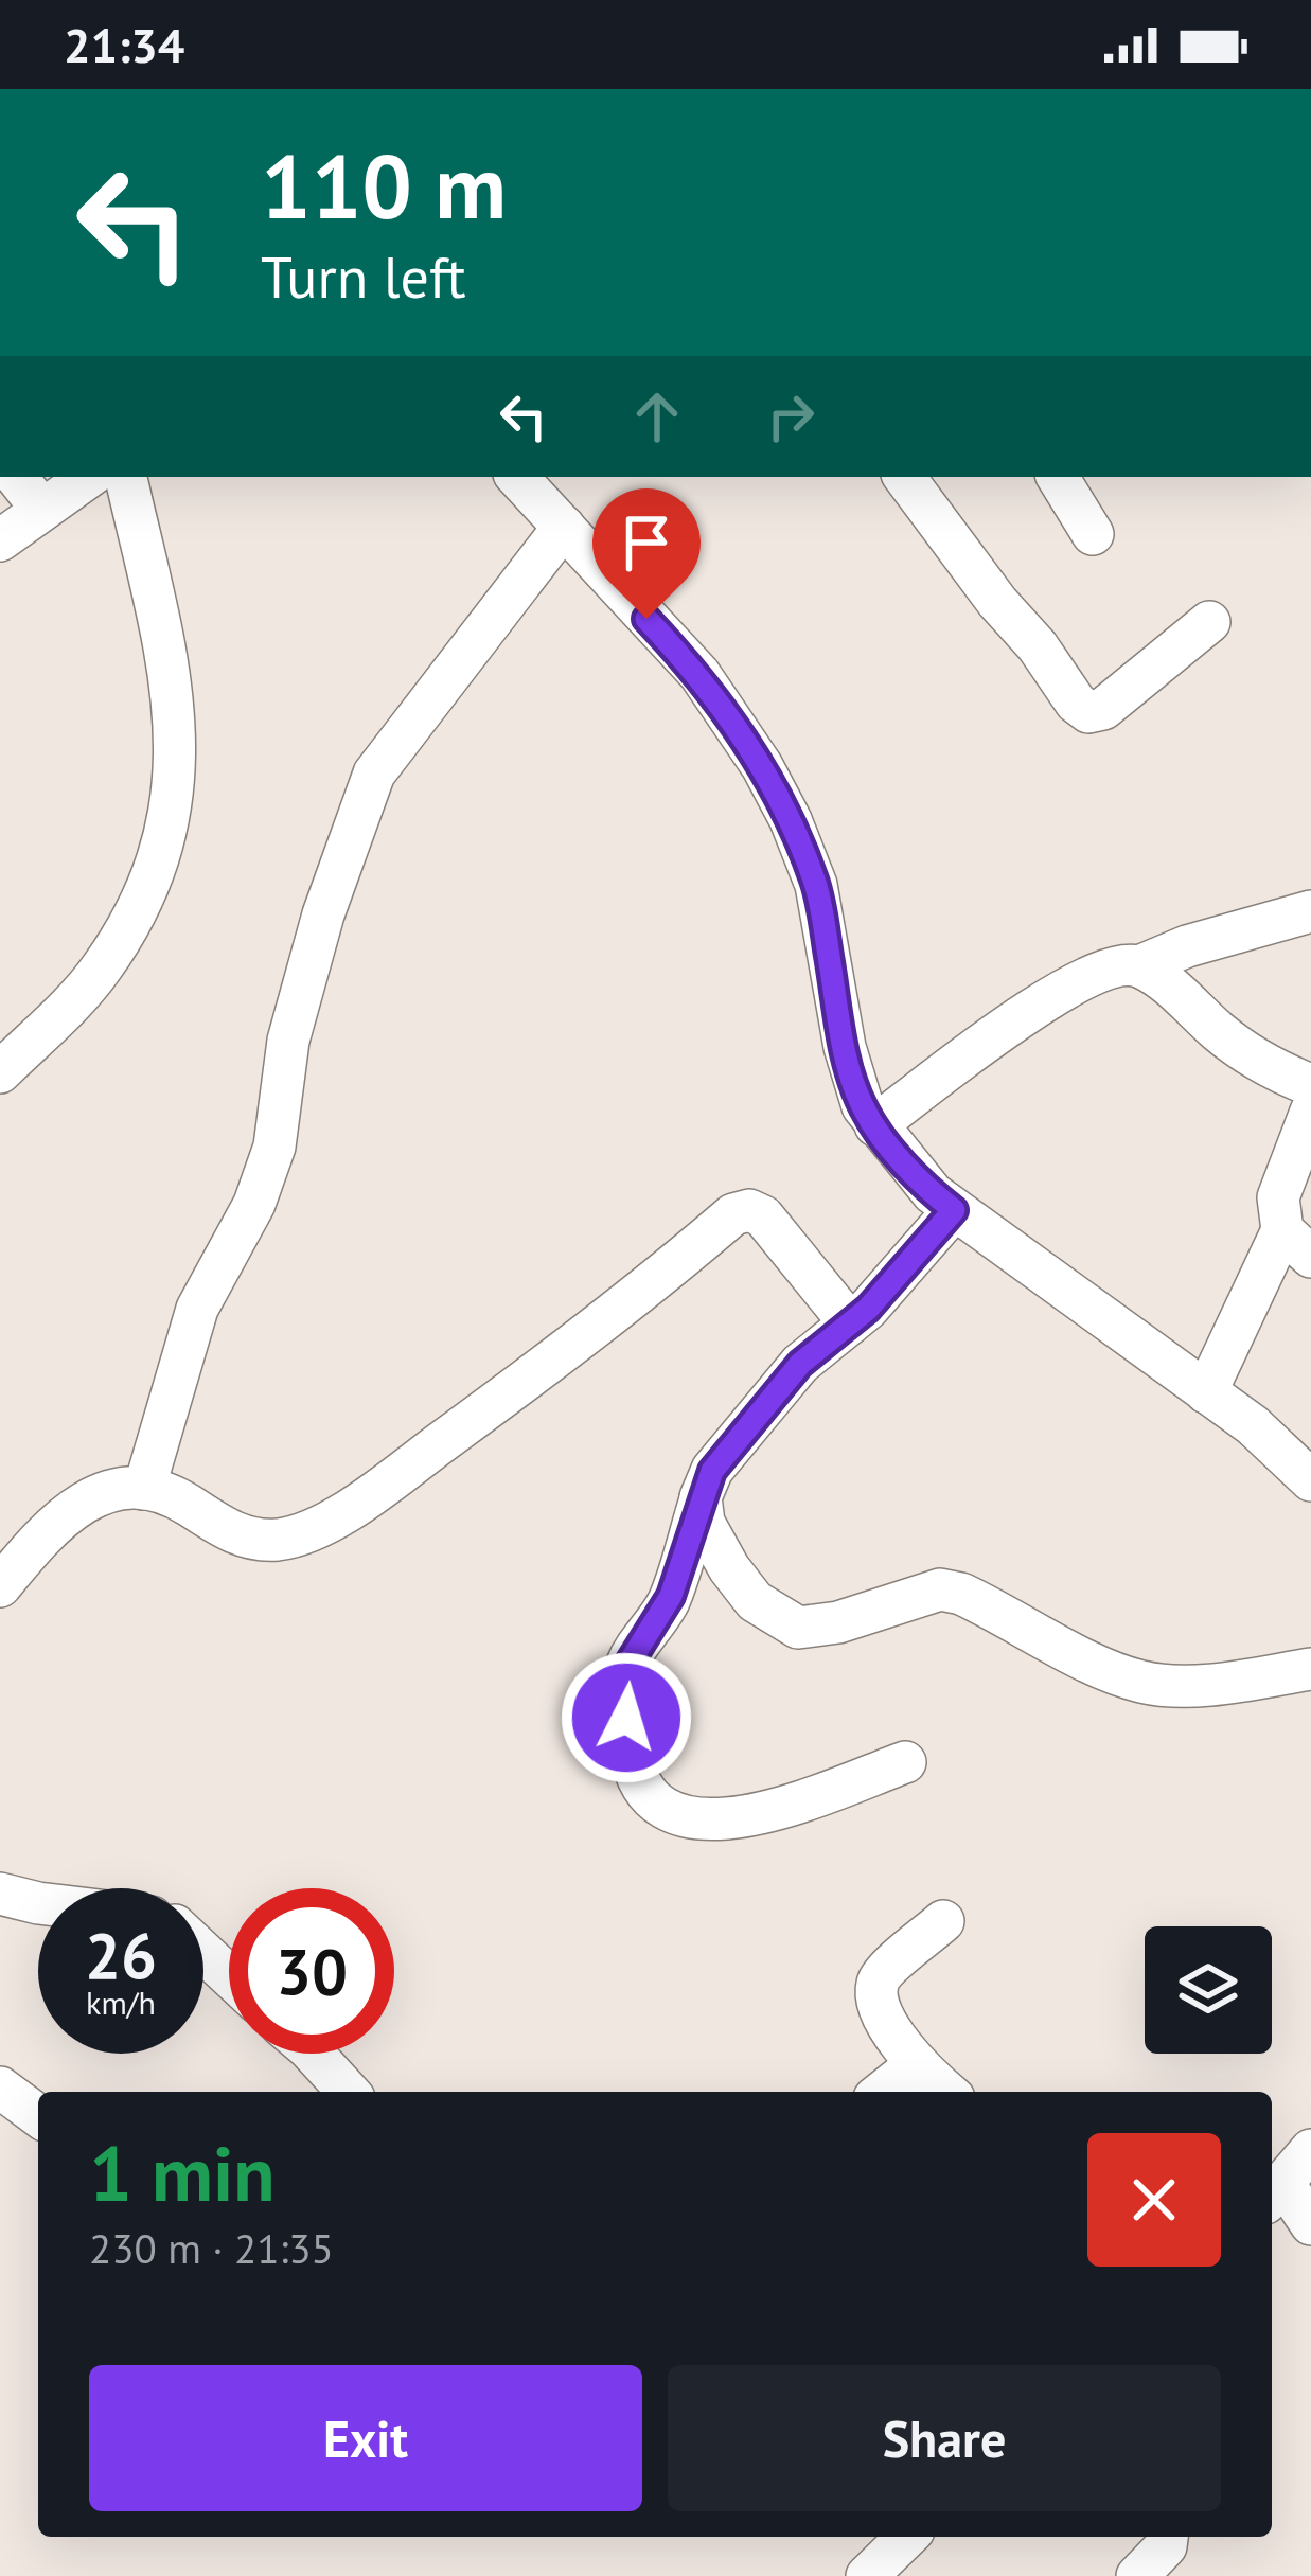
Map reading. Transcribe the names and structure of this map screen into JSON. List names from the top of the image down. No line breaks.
{"page":{"status":"21:34","turn":["110 m","Turn left"],"speed":"26 km/h","limit":"30","heading":["1 min","230 m · 21:35"],"buttons":["Exit","Share"]}}
